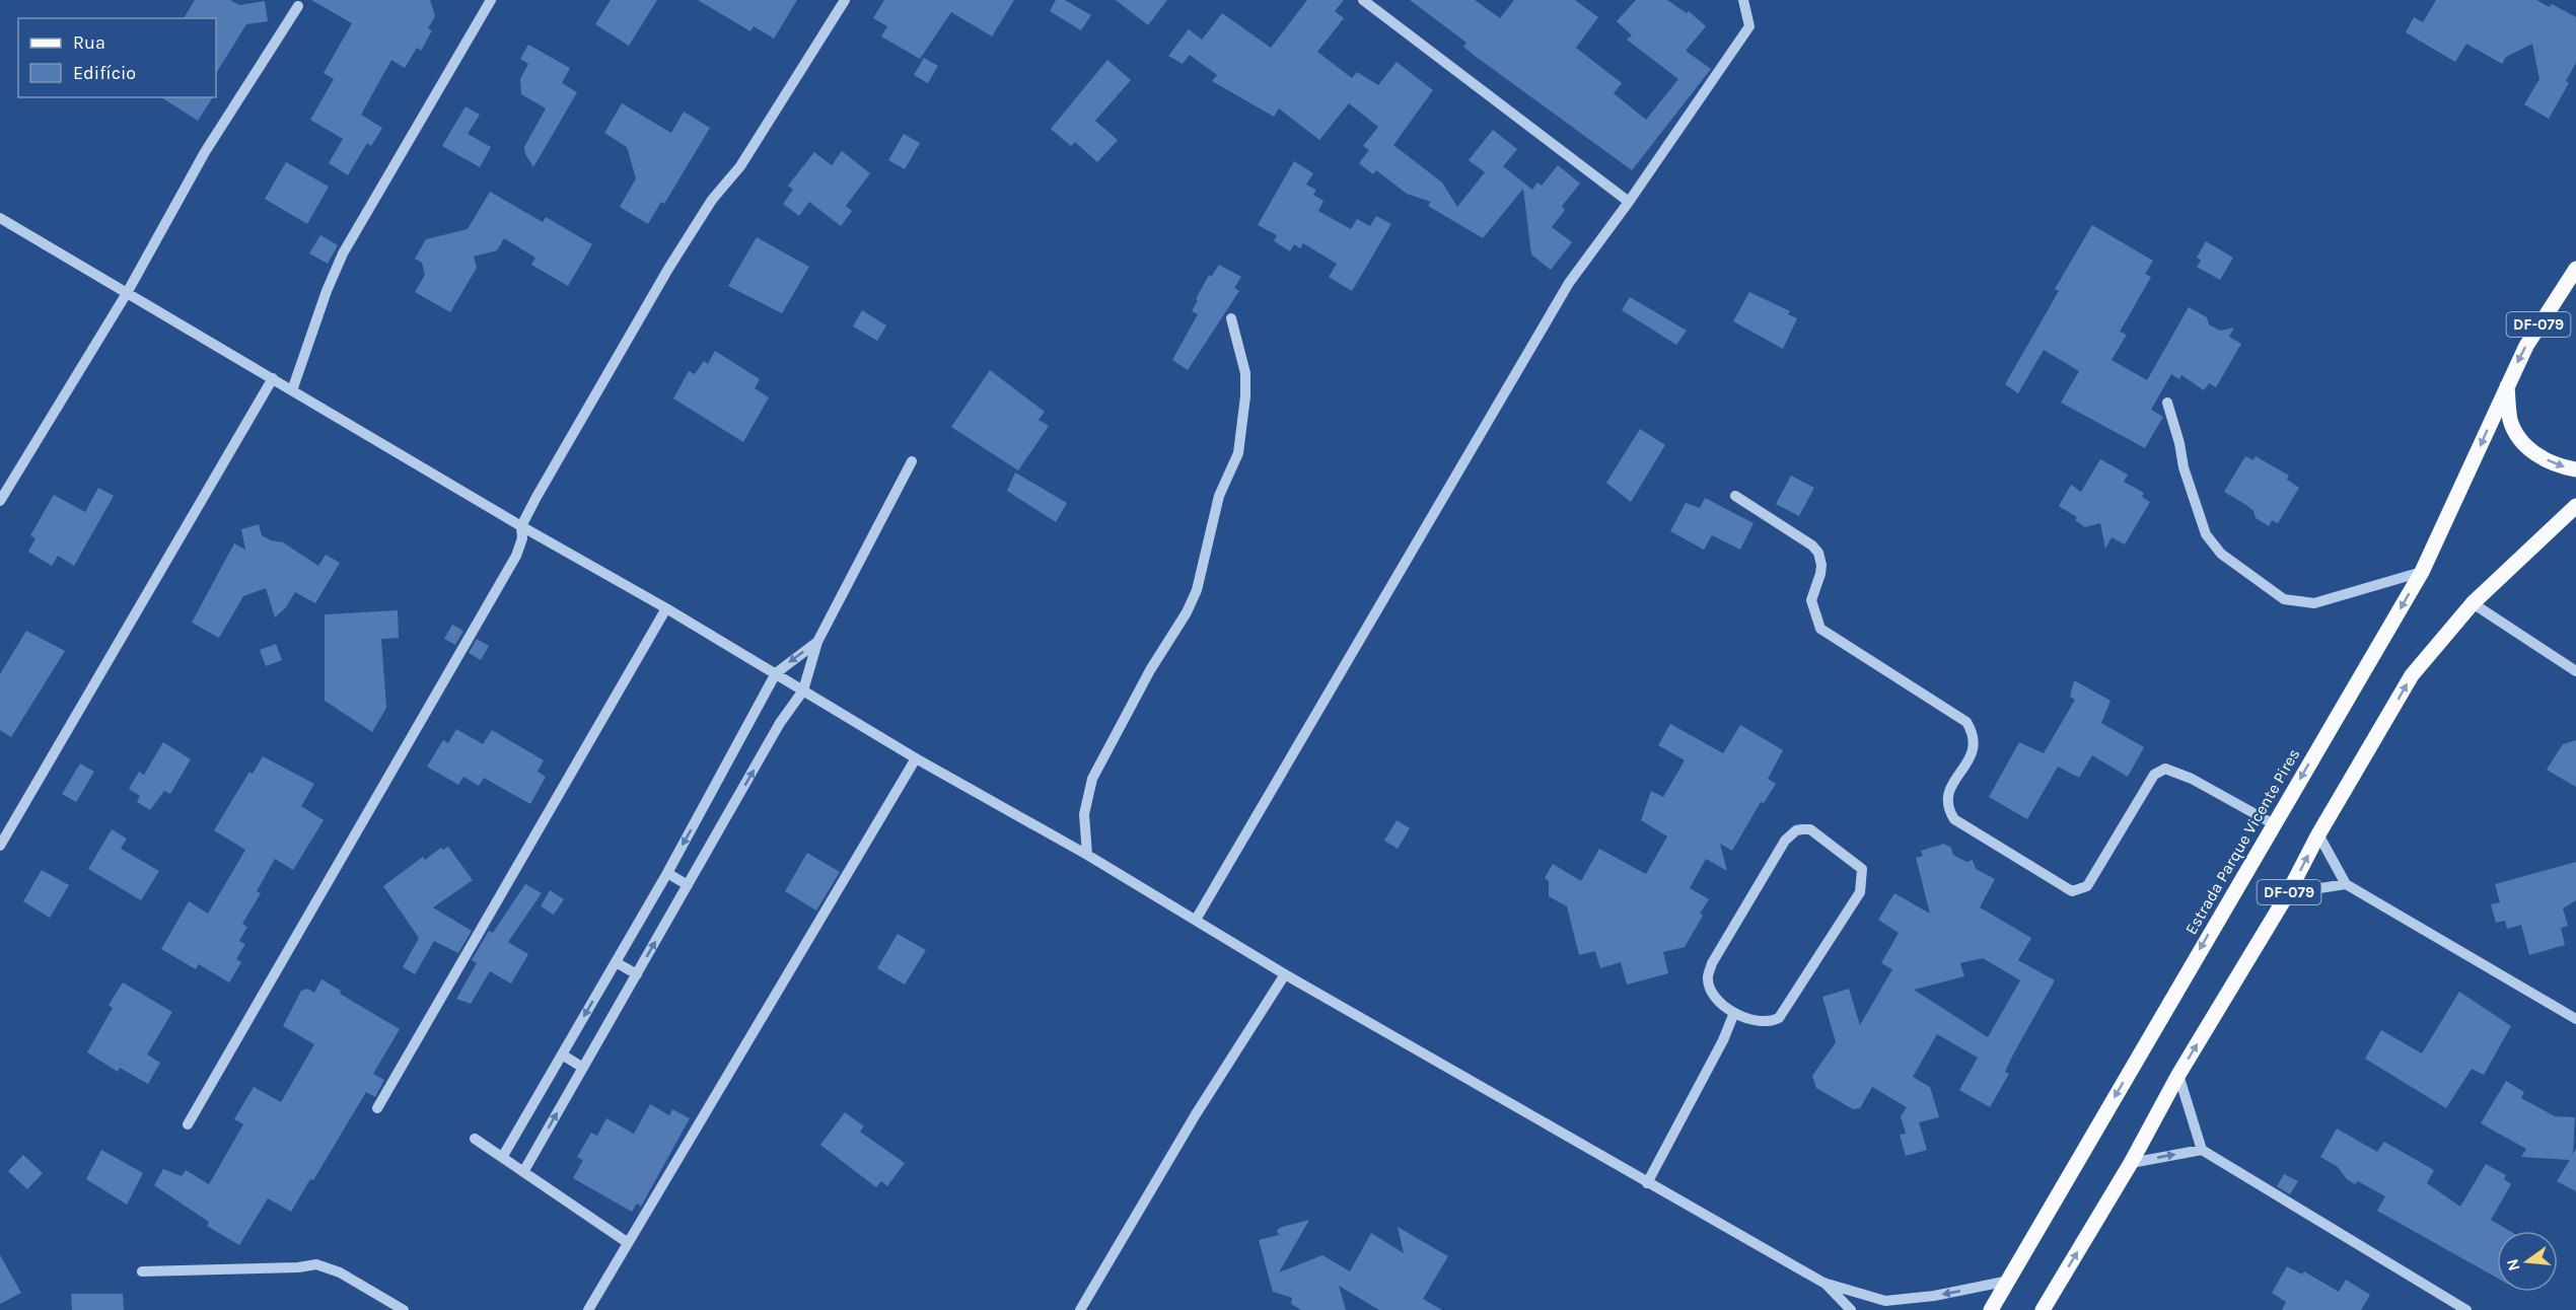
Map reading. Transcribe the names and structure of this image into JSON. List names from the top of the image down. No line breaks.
{"streets":{"main road":["DF-079","Estrada Parque Vicente Pires"]},"crossings":[["DF-079","Estrada Parque Vicente Pires"]],"legend":["Rua","Edifício"],"north":"left"}
